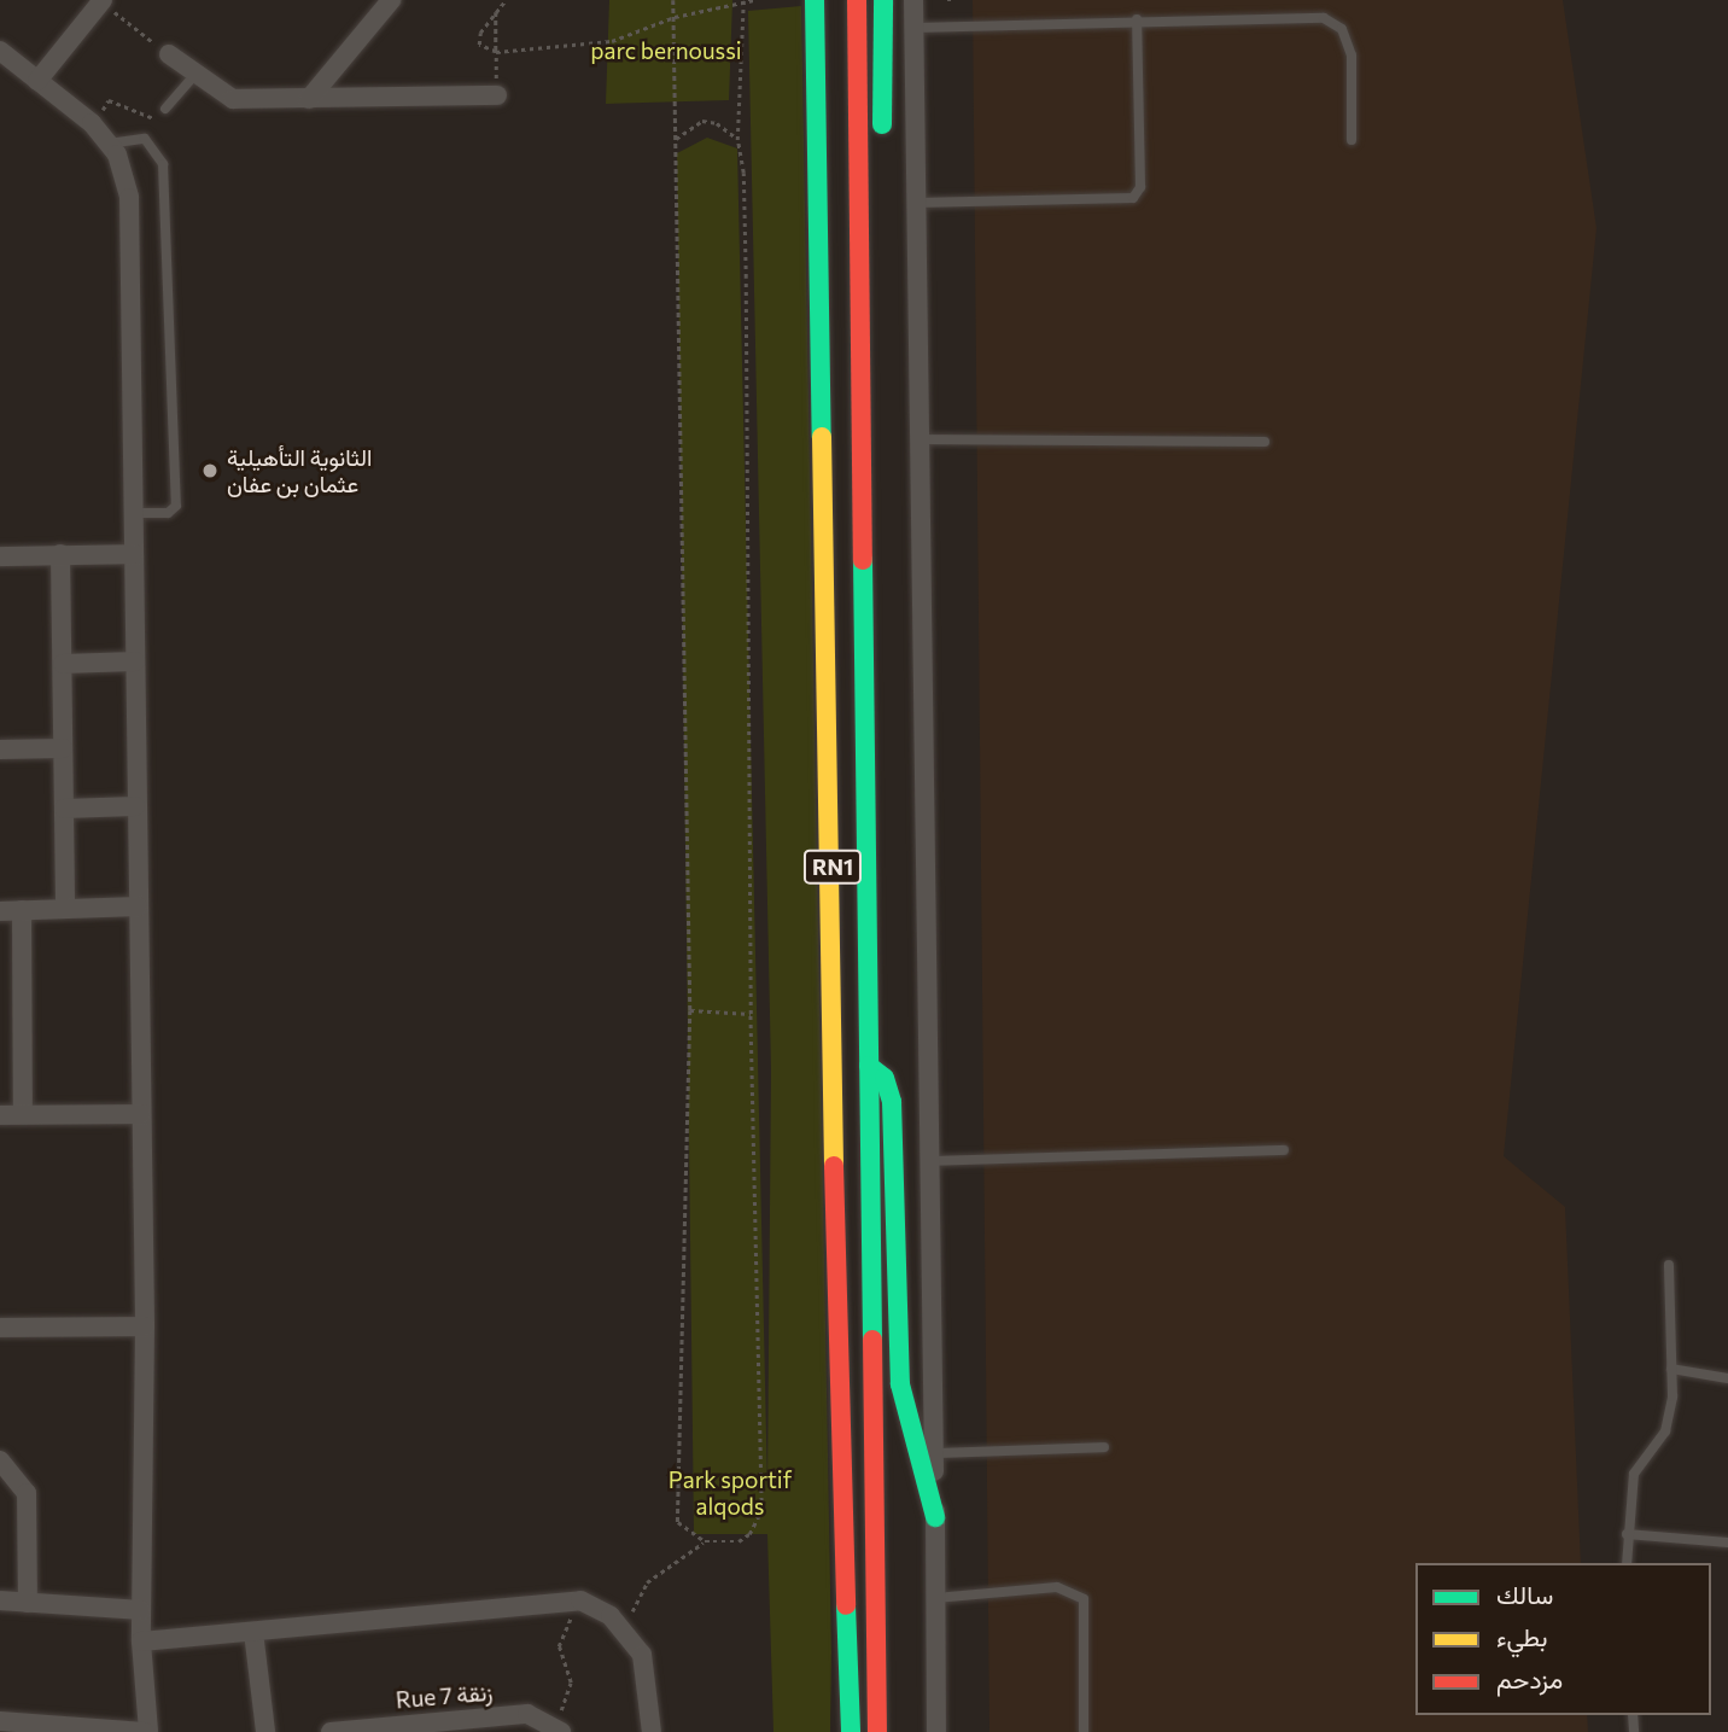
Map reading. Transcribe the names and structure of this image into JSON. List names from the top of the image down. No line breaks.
{"streets":{"highway":["RN1"],"street":["Rue 7 زنقة"]},"parks":["parc bernoussi","Park sportif alqods"],"places":["الثانوية التأهيلية عثمان بن عفان"],"legend":["سالك","بطيء","مزدحم"]}
